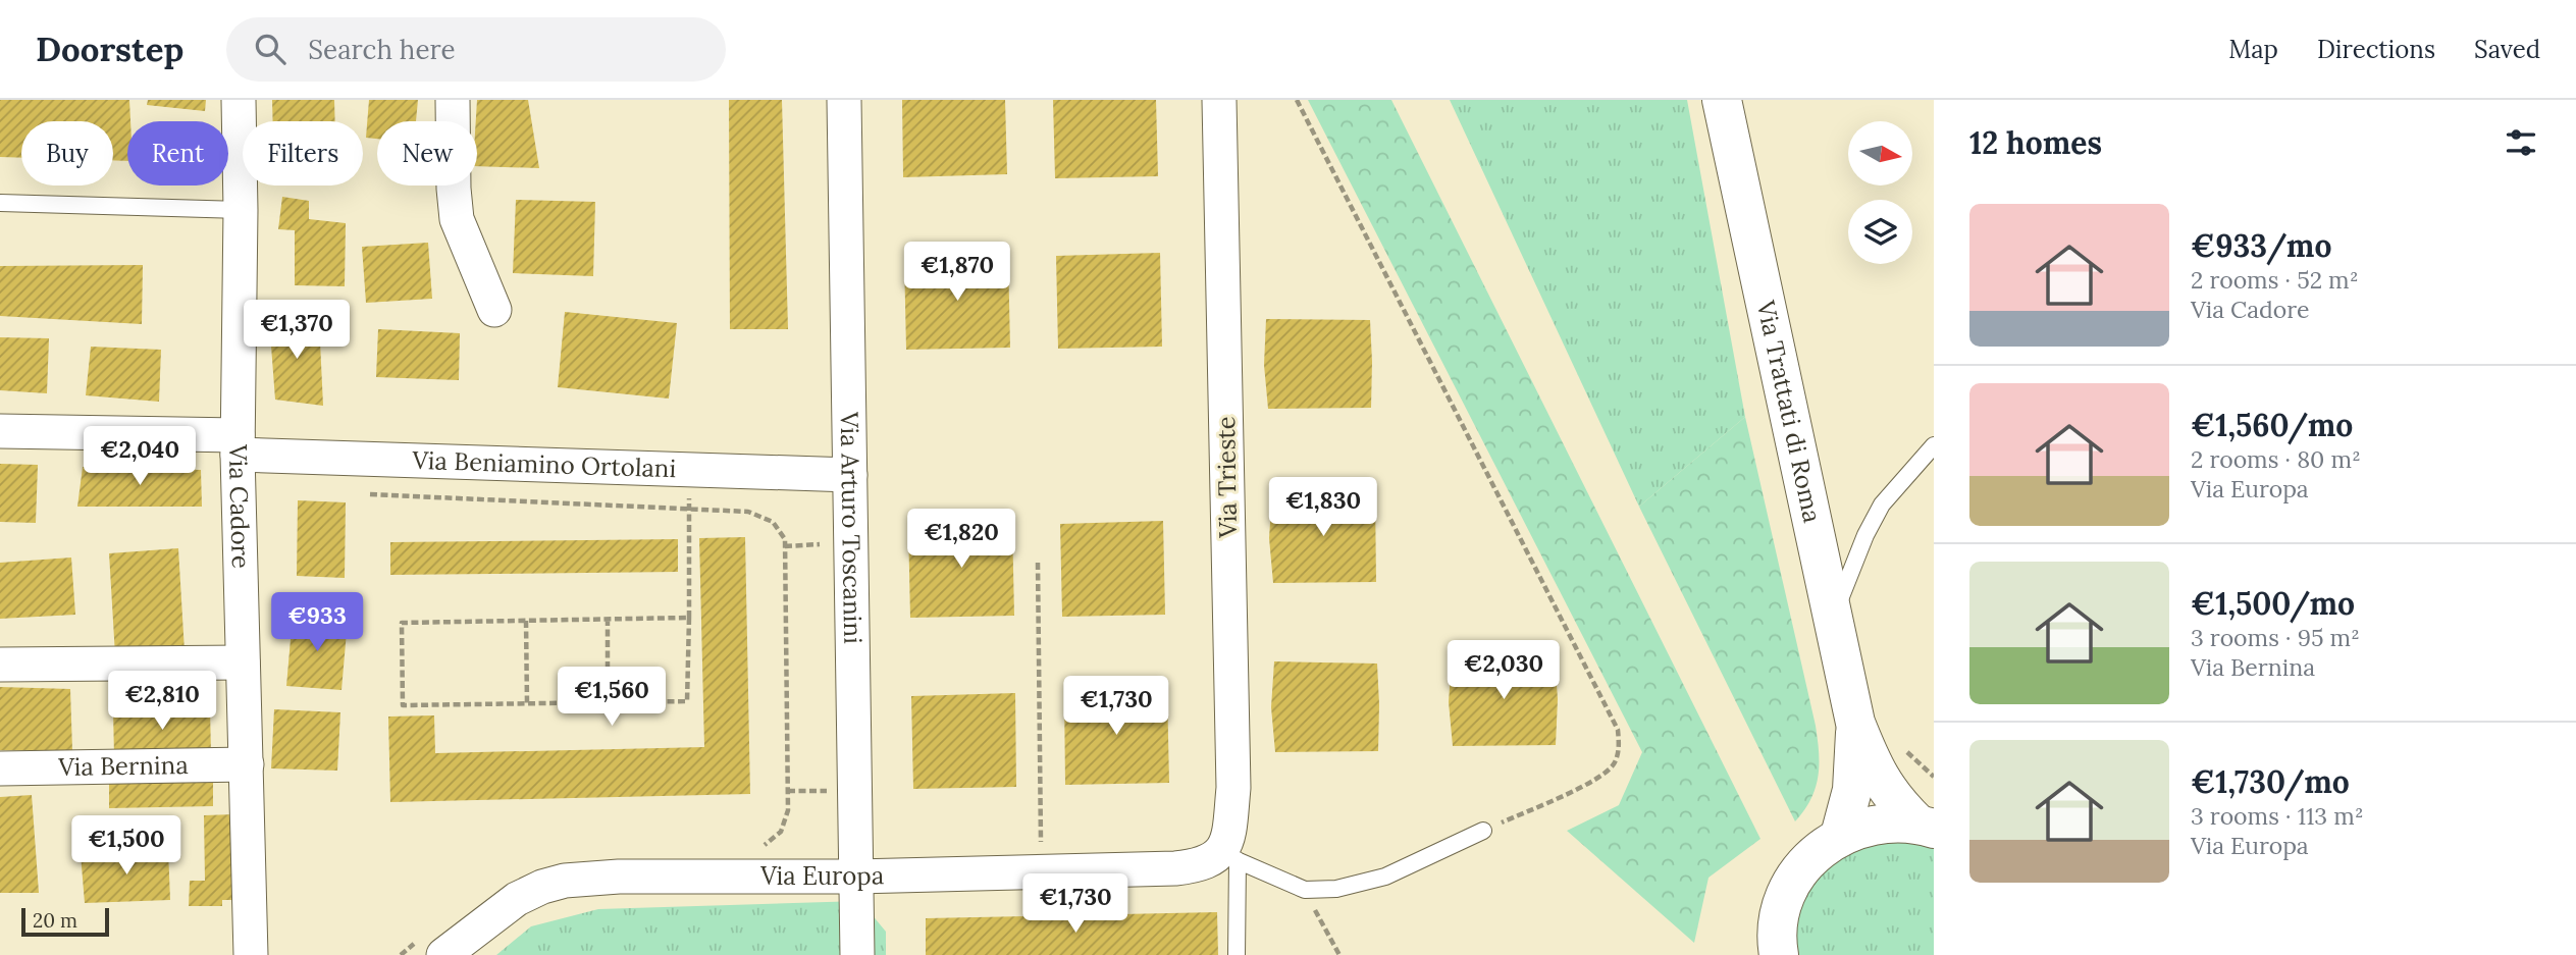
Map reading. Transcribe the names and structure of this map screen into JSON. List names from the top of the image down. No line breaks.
{"streets":{"main road":["Via Trattati di Roma"],"street":["Via Beniamino Ortolani","Via Trieste","Via Cadore","Via Arturo Toscanini","Via Bernina","Via Europa"]},"crossings":[["Via Beniamino Ortolani","Via Cadore"],["Via Beniamino Ortolani","Via Arturo Toscanini"],["Via Trieste","Via Europa"],["Via Cadore","Via Bernina"],["Via Arturo Toscanini","Via Europa"]],"scale_bar":"20 m","north":"right","page":{"header":"Doorstep","search":"Search here","nav":["Map","Directions","Saved"],"heading":"12 homes","chip":["Buy","Rent","Filters","New"],"list":[{"name":"€933/mo","note":"2 rooms · 52 m² · Via Cadore"},{"name":"€1,560/mo","note":"2 rooms · 80 m² · Via Europa"},{"name":"€1,500/mo","note":"3 rooms · 95 m² · Via Bernina"},{"name":"€1,730/mo","note":"3 rooms · 113 m² · Via Europa"}],"price":["€1,870","€1,370","€2,040","€1,830","€1,820","€933","€2,030","€1,560","€2,810","€1,730","€1,500","€1,730"],"scale":"20 m"}}
